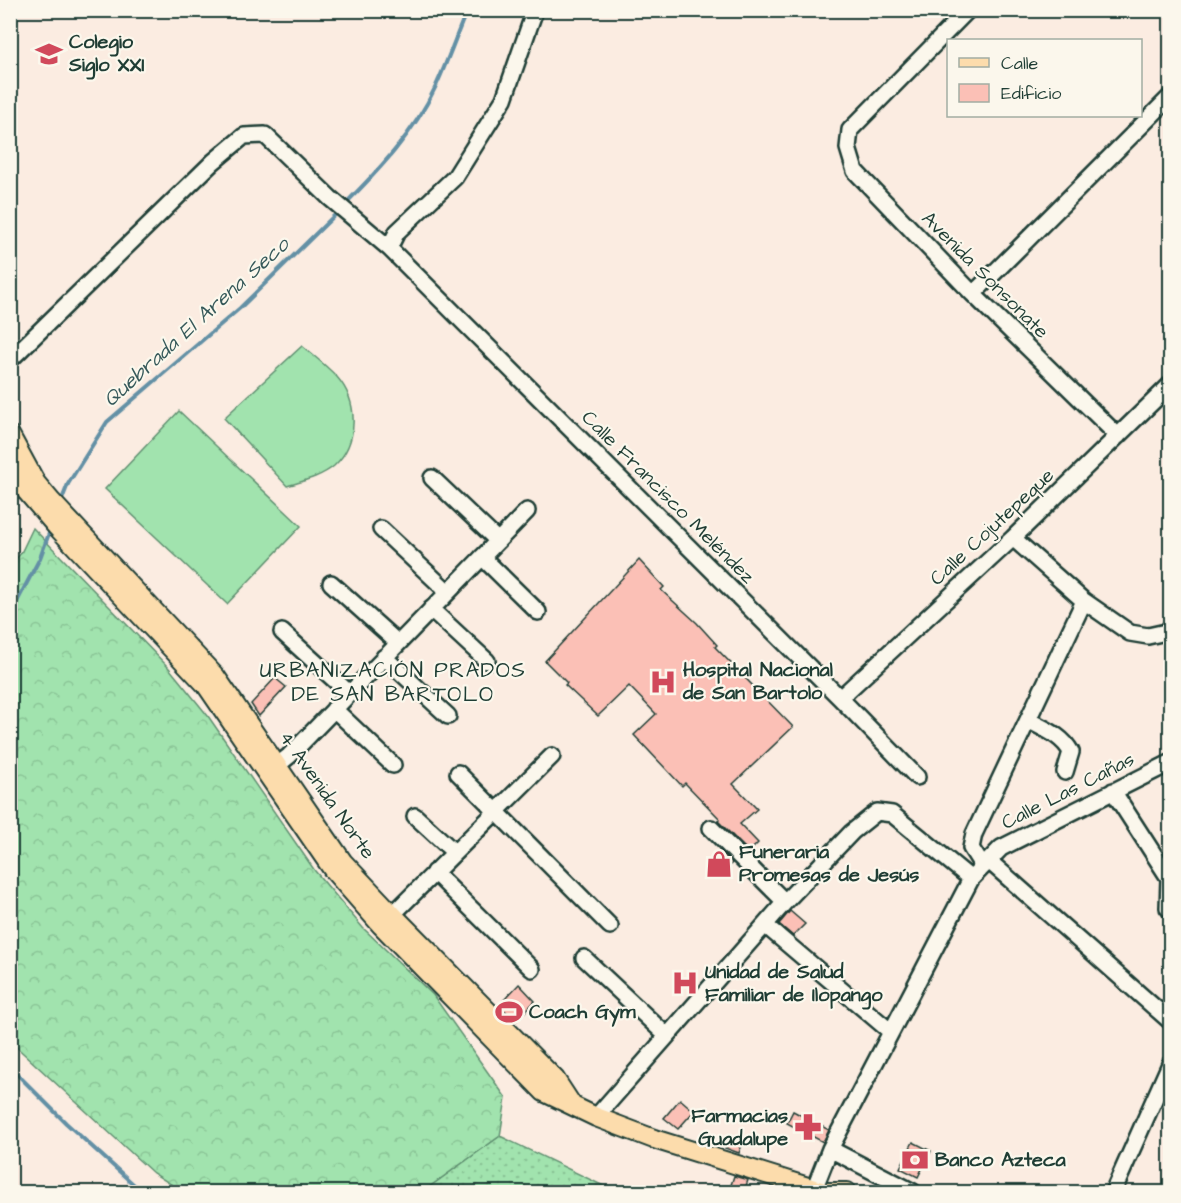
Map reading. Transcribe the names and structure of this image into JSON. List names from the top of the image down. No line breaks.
{"streets":{"main road":["4 Avenida Norte"],"street":["Avenida Sonsonate","Calle Francisco Meléndez","Calle Cojutepeque","Calle Las Cañas"]},"crossings":[["Avenida Sonsonate","Calle Cojutepeque"],["Calle Francisco Meléndez","Calle Cojutepeque"],["Calle Las Cañas","4 Avenida Norte"]],"districts":["URBANIZACIÓN PRADOS DE SAN BARTOLO"],"water":["Quebrada El Arena Seco"],"places":{"school or university":["Colegio Siglo XXI"],"hospital":["Hospital Nacional de San Bartolo","Unidad de Salud Familiar de Ilopango"],"shop":["Funeraria Promesas de Jesús"],"sports":["Coach Gym"],"pharmacy":["Farmacias Guadalupe"],"bank":["Banco Azteca"]},"legend":["Calle","Edificio"]}
